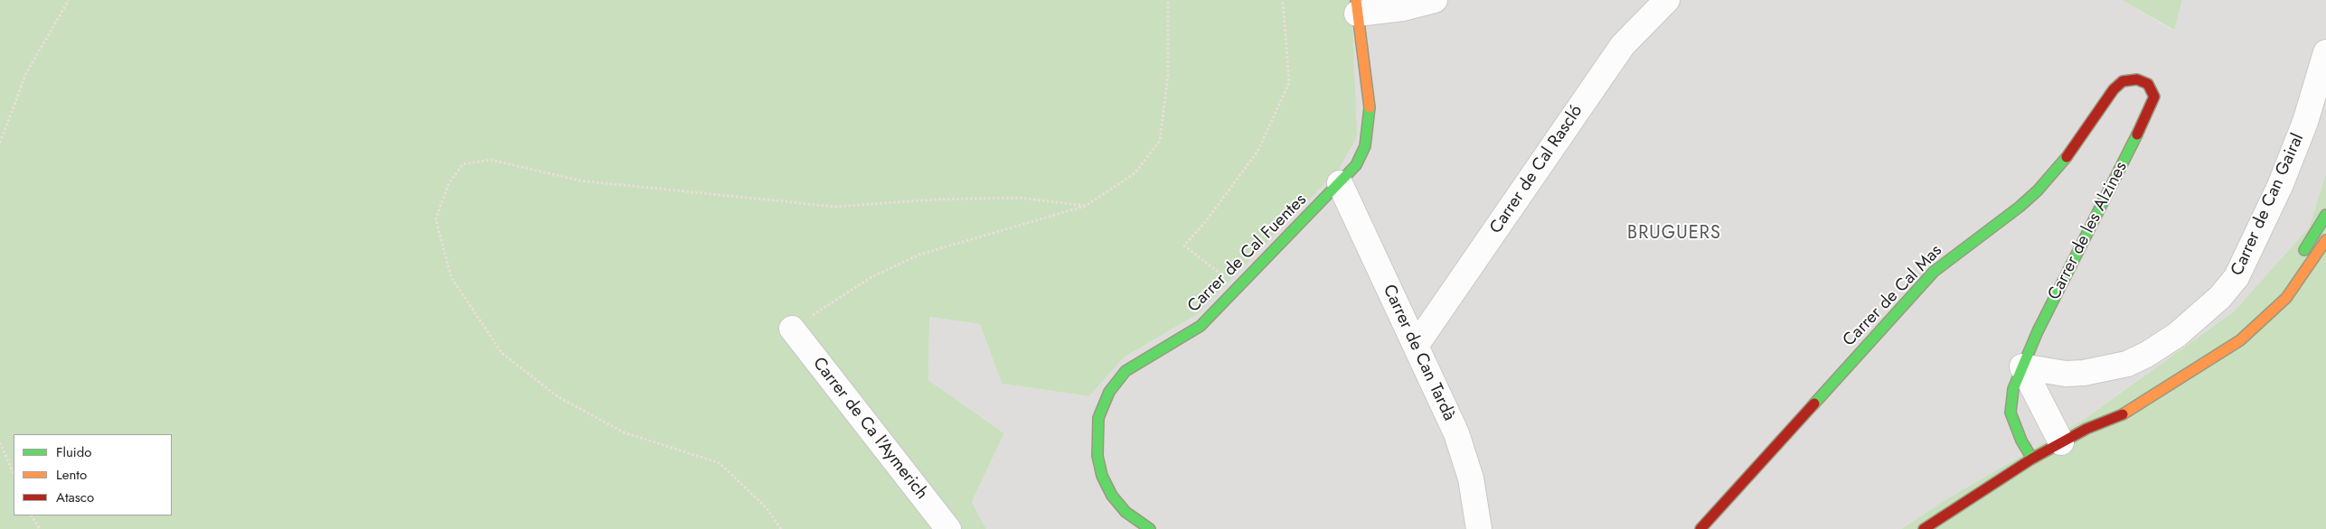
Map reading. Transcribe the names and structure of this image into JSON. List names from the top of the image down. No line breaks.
{"streets":{"street":["Carrer de Cal Rascló","Carrer de Can Gairal","Carrer de les Alzines","Carrer de Cal Fuentes","Carrer de Cal Mas","Carrer de Can Tardà","Carrer de Ca l'Aymerich"]},"crossings":[["Carrer de Cal Rascló","Carrer de Can Tardà"],["Carrer de Can Gairal","Carrer de les Alzines"],["Carrer de les Alzines","Carrer de Cal Mas"],["Carrer de Cal Fuentes","Carrer de Can Tardà"]],"districts":["BRUGUERS"],"legend":["Fluido","Lento","Atasco"]}
